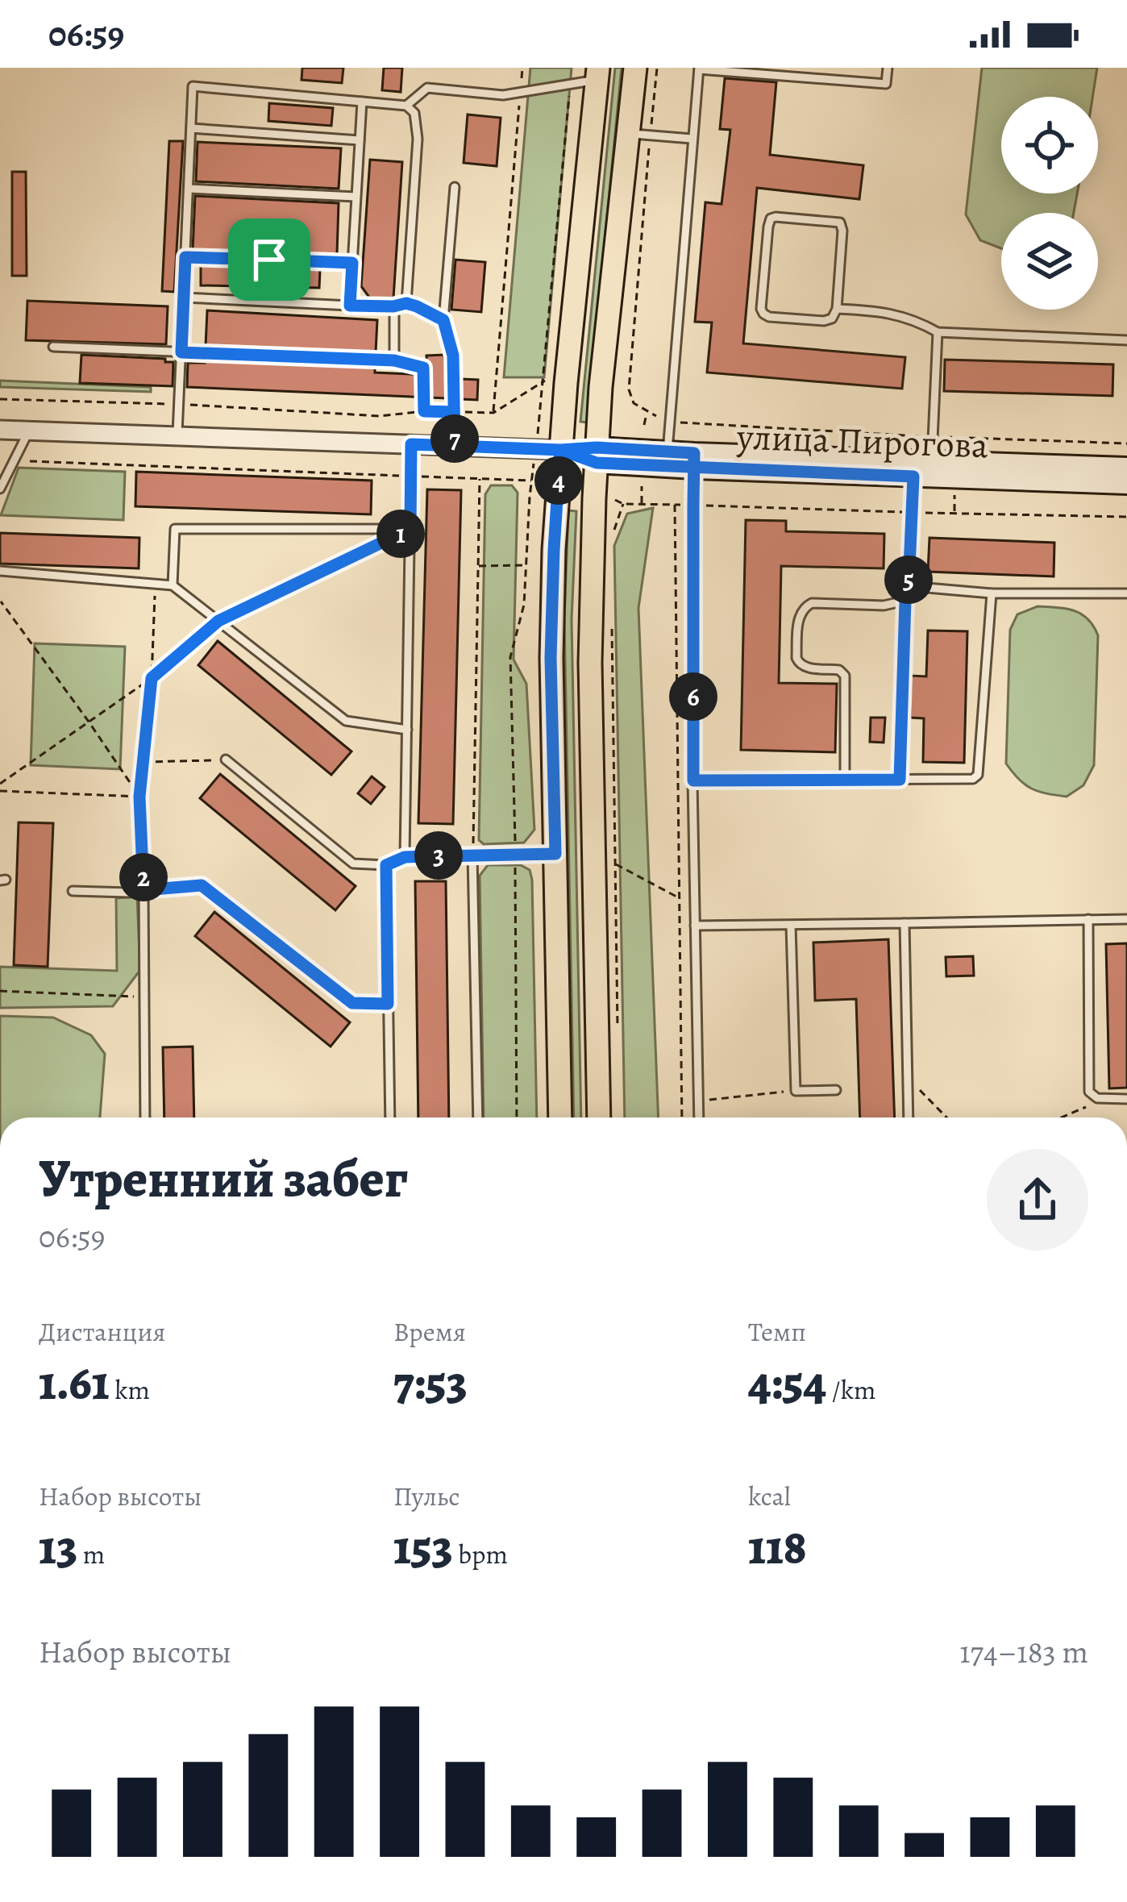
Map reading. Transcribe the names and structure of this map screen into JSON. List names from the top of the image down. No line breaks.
{"streets":{"main road":["улица Пирогова"]},"page":{"status":"06:59","pins":["7","4","1","5","6","3","2"],"heading":["Утренний забег","06:59"],"stats":[["Дистанция","1.61 km"],["Время","7:53"],["Темп","4:54 /km"],["Набор высоты","13 m"],["Пульс","153 bpm"],["kcal","118"]],"chart":["Набор высоты","174–183 m"]}}
